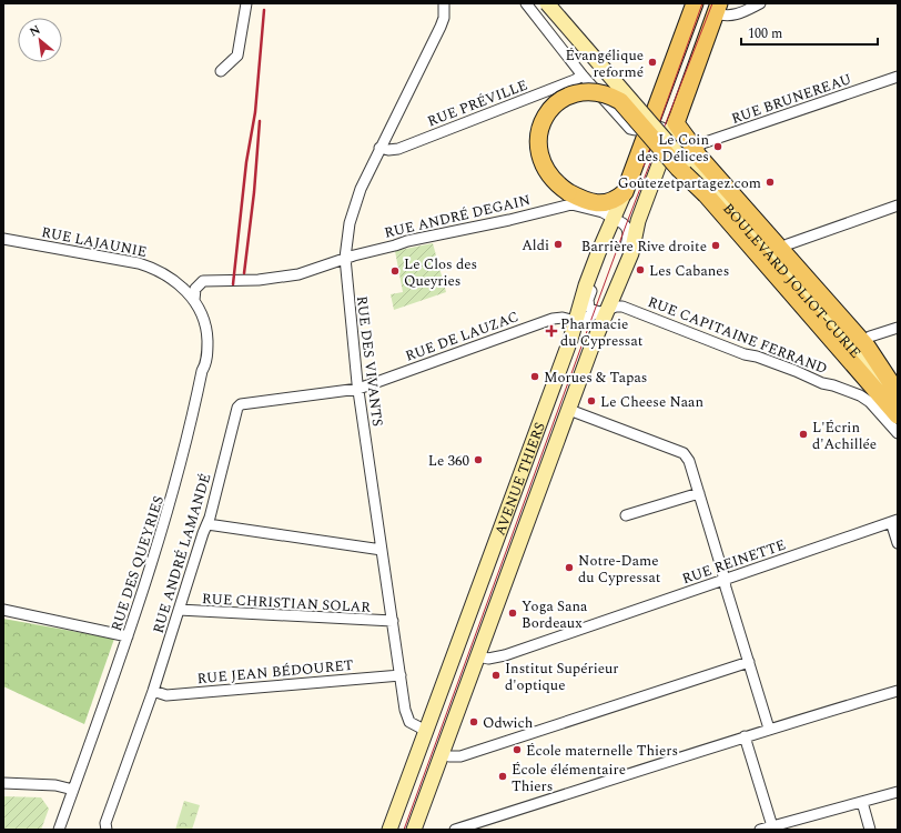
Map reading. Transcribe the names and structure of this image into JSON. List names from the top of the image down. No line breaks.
{"streets":{"main road":["BOULEVARD JOLIOT-CURIE","AVENUE THIERS"],"street":["RUE BRUNEREAU","RUE PRÉVILLE","RUE ANDRÉ DEGAIN","RUE LAJAUNIE","RUE CAPITAINE FERRAND","RUE DE LAUZAC","RUE DES VIVANTS","RUE ANDRÉ LAMANDÉ","RUE REINETTE","RUE DES QUEYRIES","RUE CHRISTIAN SOLAR","RUE JEAN BÉDOURET"]},"crossings":[["RUE BRUNEREAU","BOULEVARD JOLIOT-CURIE"],["RUE PRÉVILLE","RUE DES VIVANTS"],["RUE ANDRÉ DEGAIN","RUE LAJAUNIE"],["RUE ANDRÉ DEGAIN","BOULEVARD JOLIOT-CURIE"],["RUE ANDRÉ DEGAIN","RUE DES VIVANTS"],["RUE ANDRÉ DEGAIN","AVENUE THIERS"],["RUE ANDRÉ DEGAIN","RUE DES QUEYRIES"],["RUE LAJAUNIE","RUE DES QUEYRIES"],["RUE CAPITAINE FERRAND","RUE DE LAUZAC"],["RUE CAPITAINE FERRAND","AVENUE THIERS"],["RUE DE LAUZAC","RUE DES VIVANTS"],["RUE DE LAUZAC","AVENUE THIERS"],["RUE DE LAUZAC","RUE ANDRÉ LAMANDÉ"],["RUE DES VIVANTS","AVENUE THIERS"],["RUE DES VIVANTS","RUE ANDRÉ LAMANDÉ"],["RUE DES VIVANTS","RUE CHRISTIAN SOLAR"],["RUE DES VIVANTS","RUE JEAN BÉDOURET"],["AVENUE THIERS","RUE REINETTE"],["RUE ANDRÉ LAMANDÉ","RUE CHRISTIAN SOLAR"],["RUE ANDRÉ LAMANDÉ","RUE JEAN BÉDOURET"]],"places":{"other":["Évangélique reformé","Le Coin des Délices","Goûtezetpartagez.com","Aldi","Barrière Rive droite","Les Cabanes","Le Clos des Queyries","Morues & Tapas","Le Cheese Naan","L'Écrin d'Achillée","Le 360","Notre-Dame du Cypressat","Yoga Sana Bordeaux","Institut Supérieur d'optique","Odwich","École maternelle Thiers","École élémentaire Thiers"],"health":["Pharmacie du Cypressat"]},"scale_bar":"100 m","north":"top left"}
